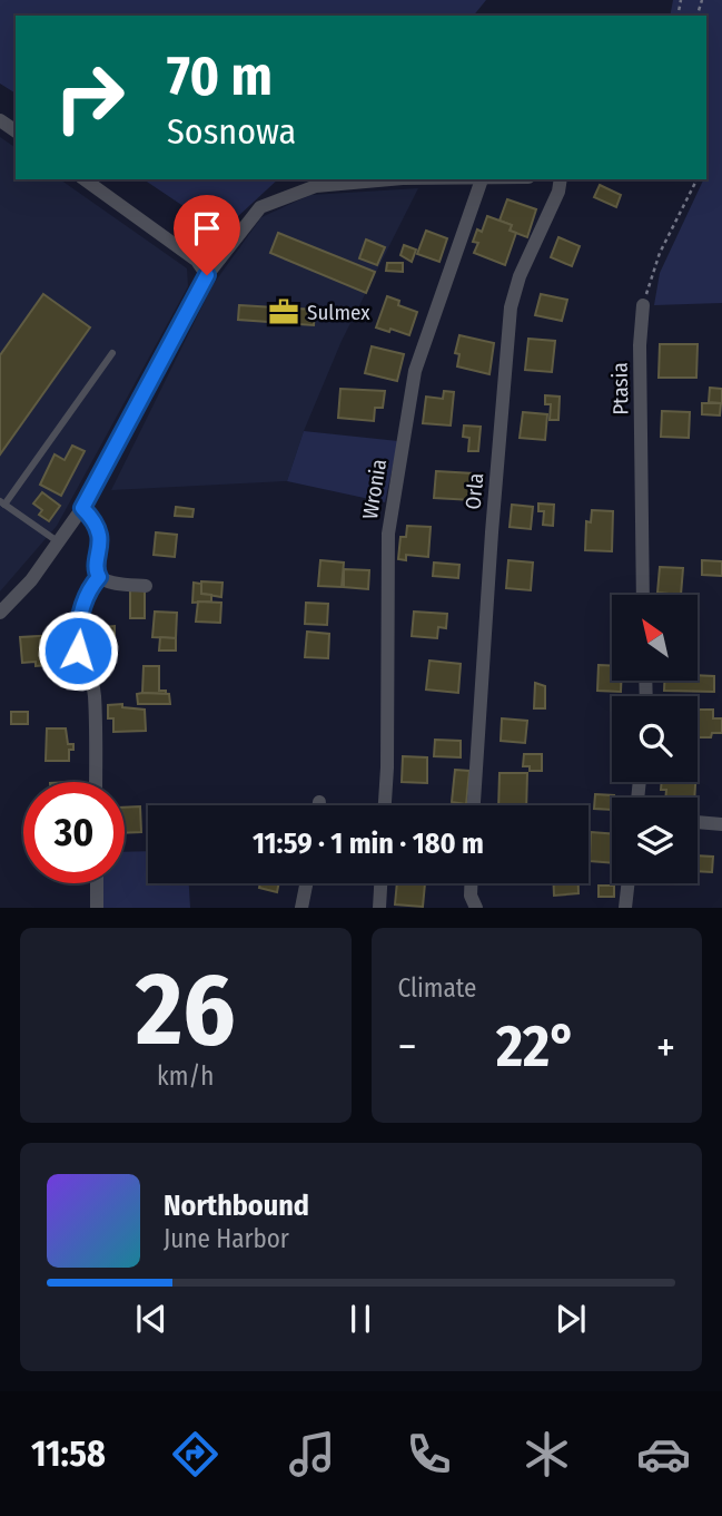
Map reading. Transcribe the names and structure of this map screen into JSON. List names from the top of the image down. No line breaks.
{"streets":{"street":["Ptasia","Wronia","Orla"]},"places":{"office":["Sulmex"]},"north":"top left","page":{"turn":["70 m","Sosnowa"],"limit":"30","trip":"11:59 · 1 min · 180 m","tile":[["26","km/h"],"Climate"],"heat":["−","22°","+"],"song":["Northbound","June Harbor"],"tabs":"11:58"}}
